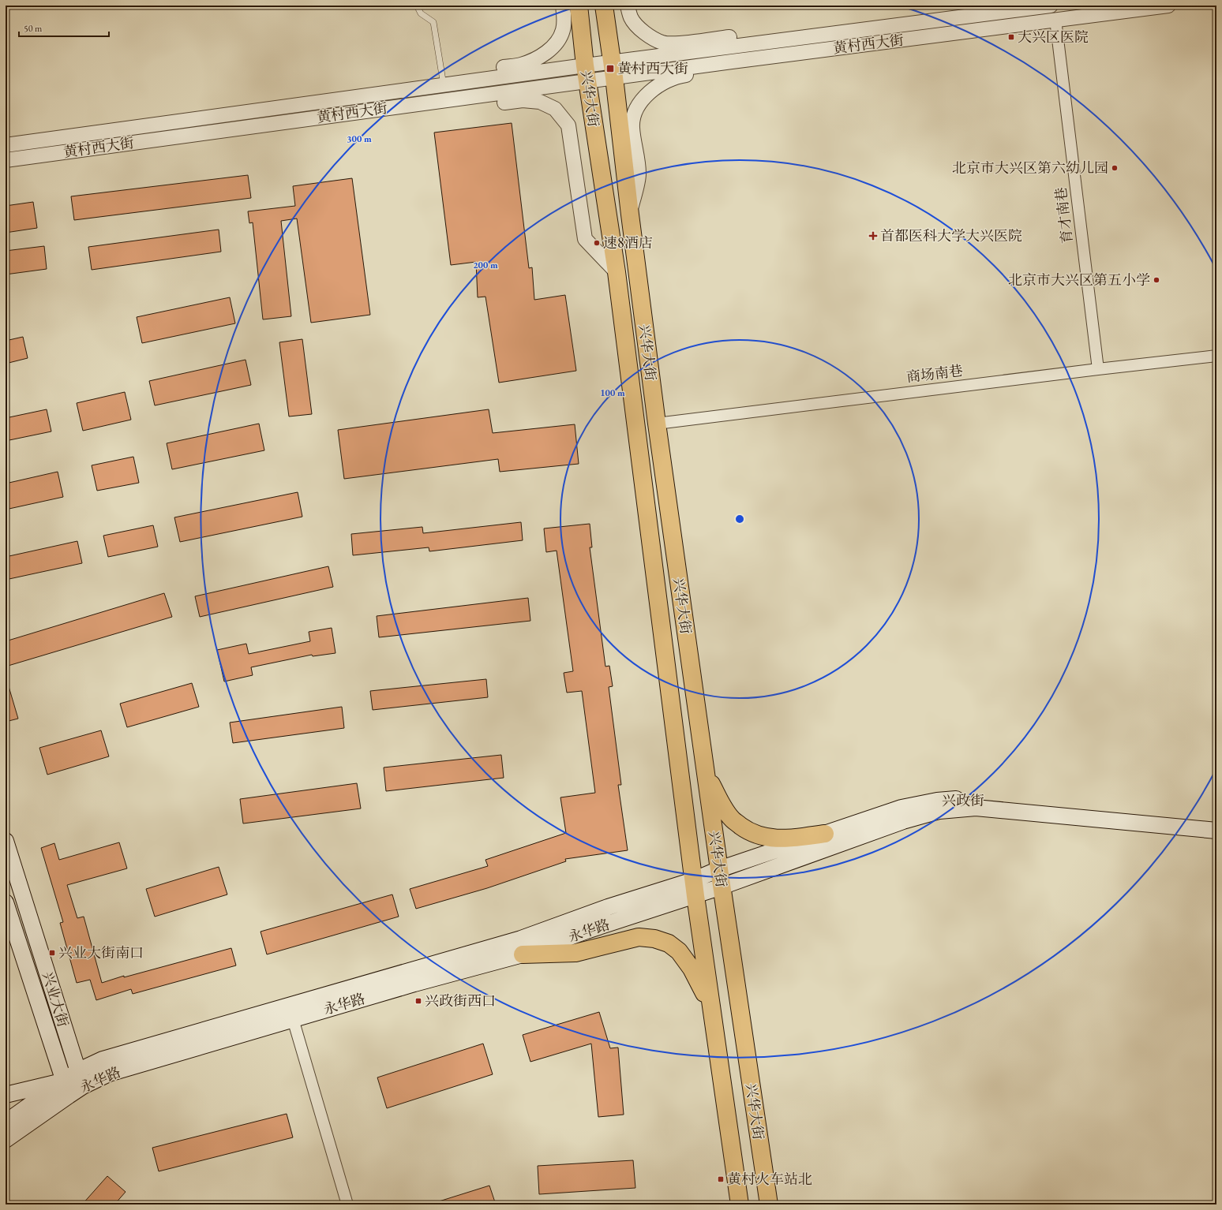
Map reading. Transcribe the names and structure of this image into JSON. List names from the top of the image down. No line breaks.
{"streets":{"main road":["兴华大街","兴政街","永华路","兴业大街"],"street":["黄村西大街","育才南巷","商场南巷"]},"crossings":[["黄村西大街","兴华大街"],["黄村西大街","育才南巷"],["兴华大街","商场南巷"],["兴华大街","兴政街"],["兴华大街","永华路"],["育才南巷","商场南巷"],["兴政街","永华路"],["永华路","兴业大街"]],"places":{"transit":["大兴区医院","黄村西大街","兴业大街南口","兴政街西口","黄村火车站北"],"other":["北京市大兴区第六幼儿园","速8酒店","北京市大兴区第五小学"],"health":["首都医科大学大兴医院"]},"scale_bar":"50 m","rings":["300 m","200 m","100 m"]}
